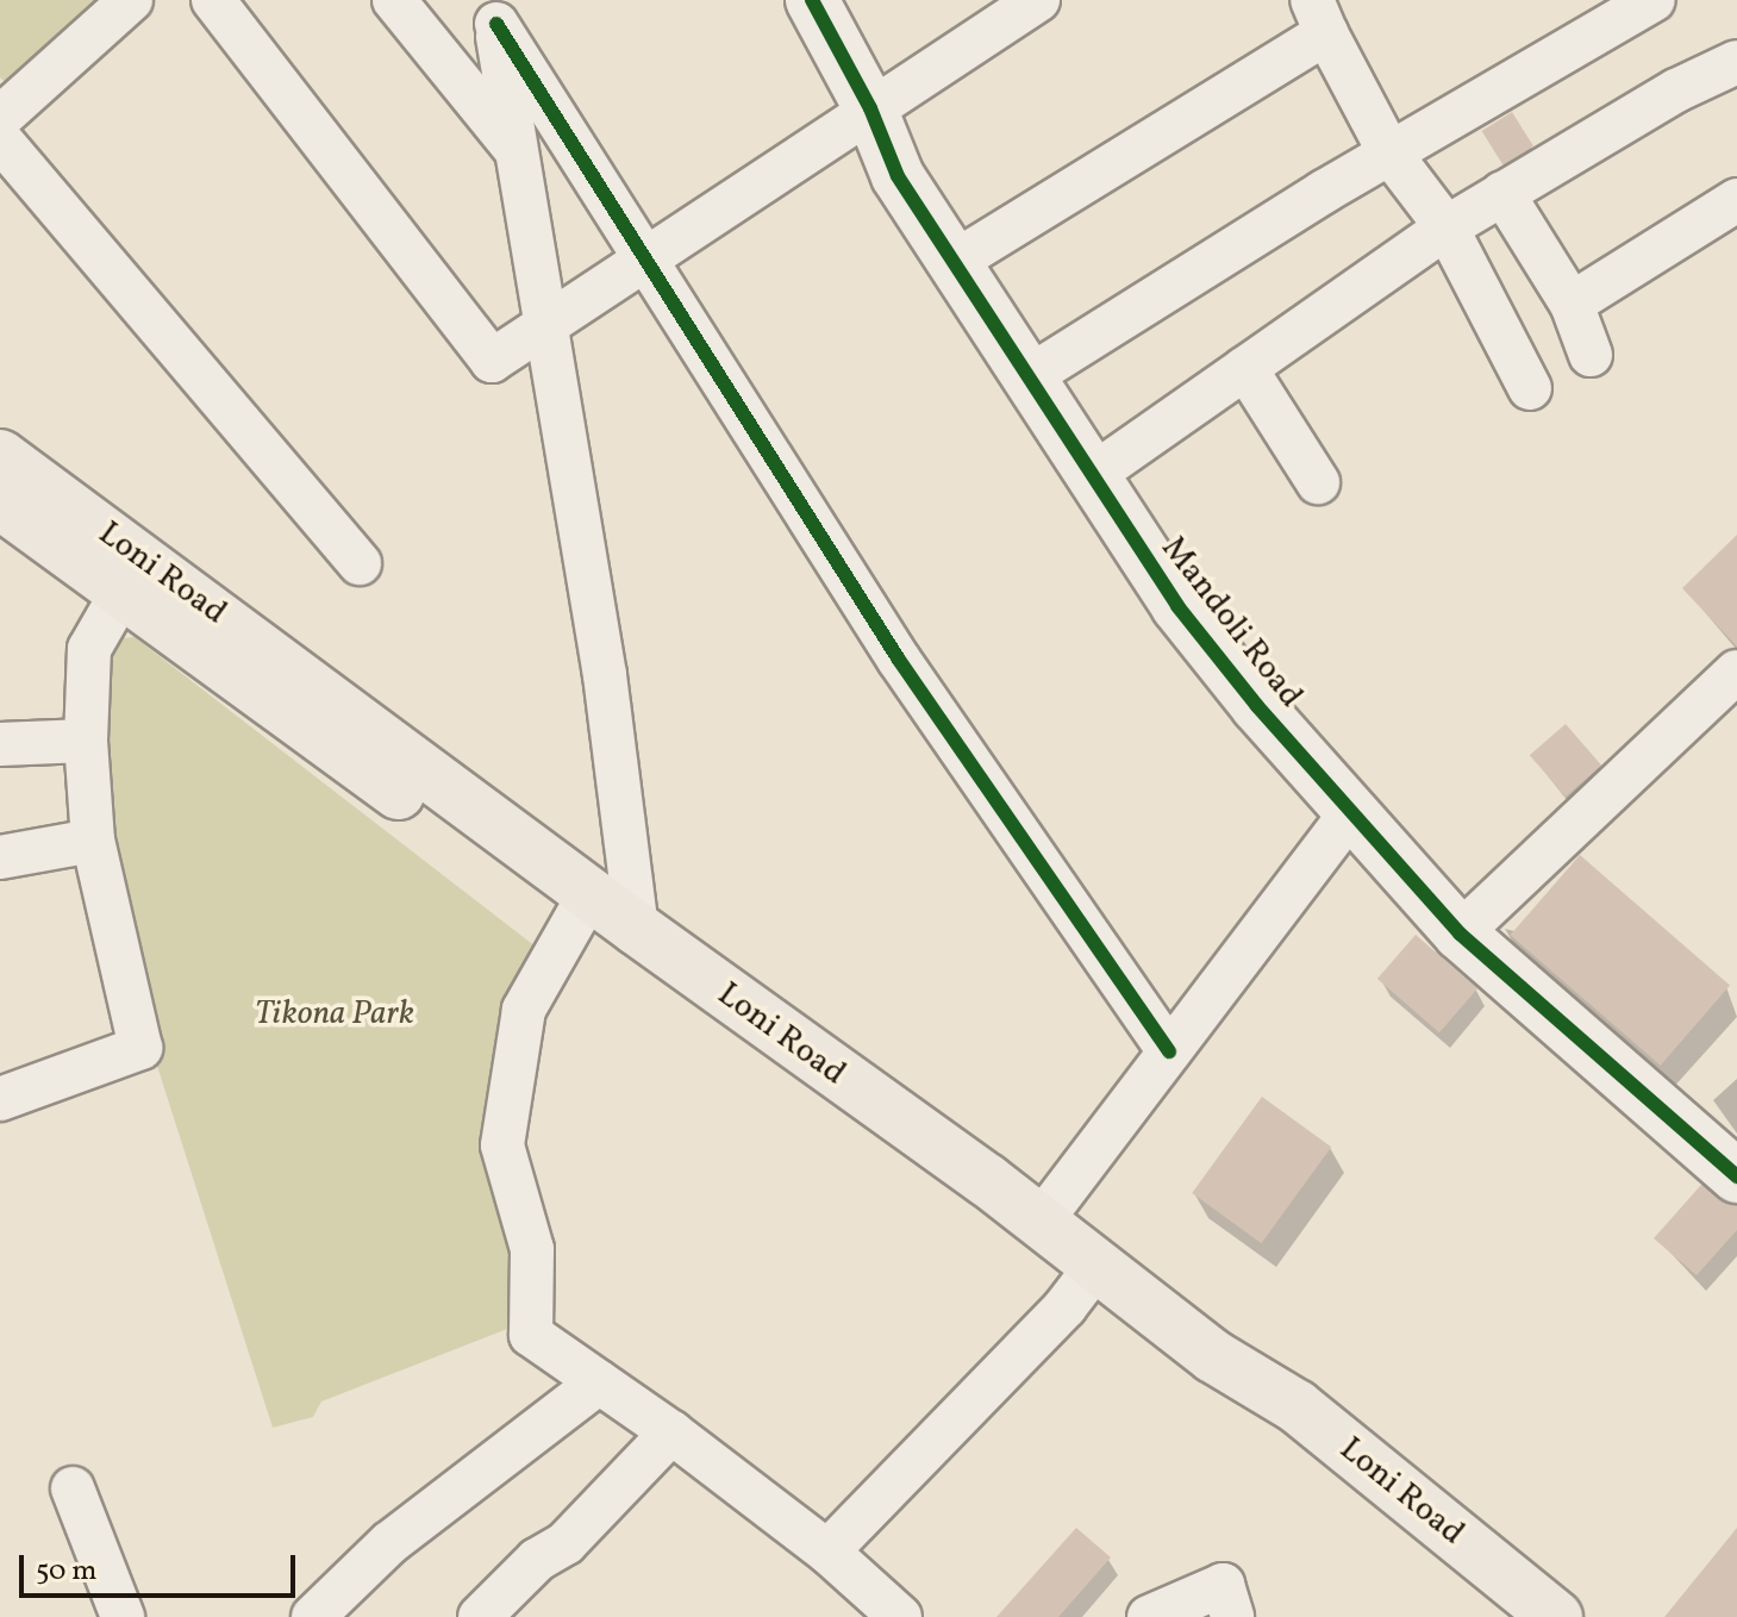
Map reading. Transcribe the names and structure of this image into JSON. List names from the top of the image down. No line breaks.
{"streets":{"highway":["Loni Road"],"street":["Mandoli Road"]},"parks":["Tikona Park"],"scale_bar":"50 m"}
